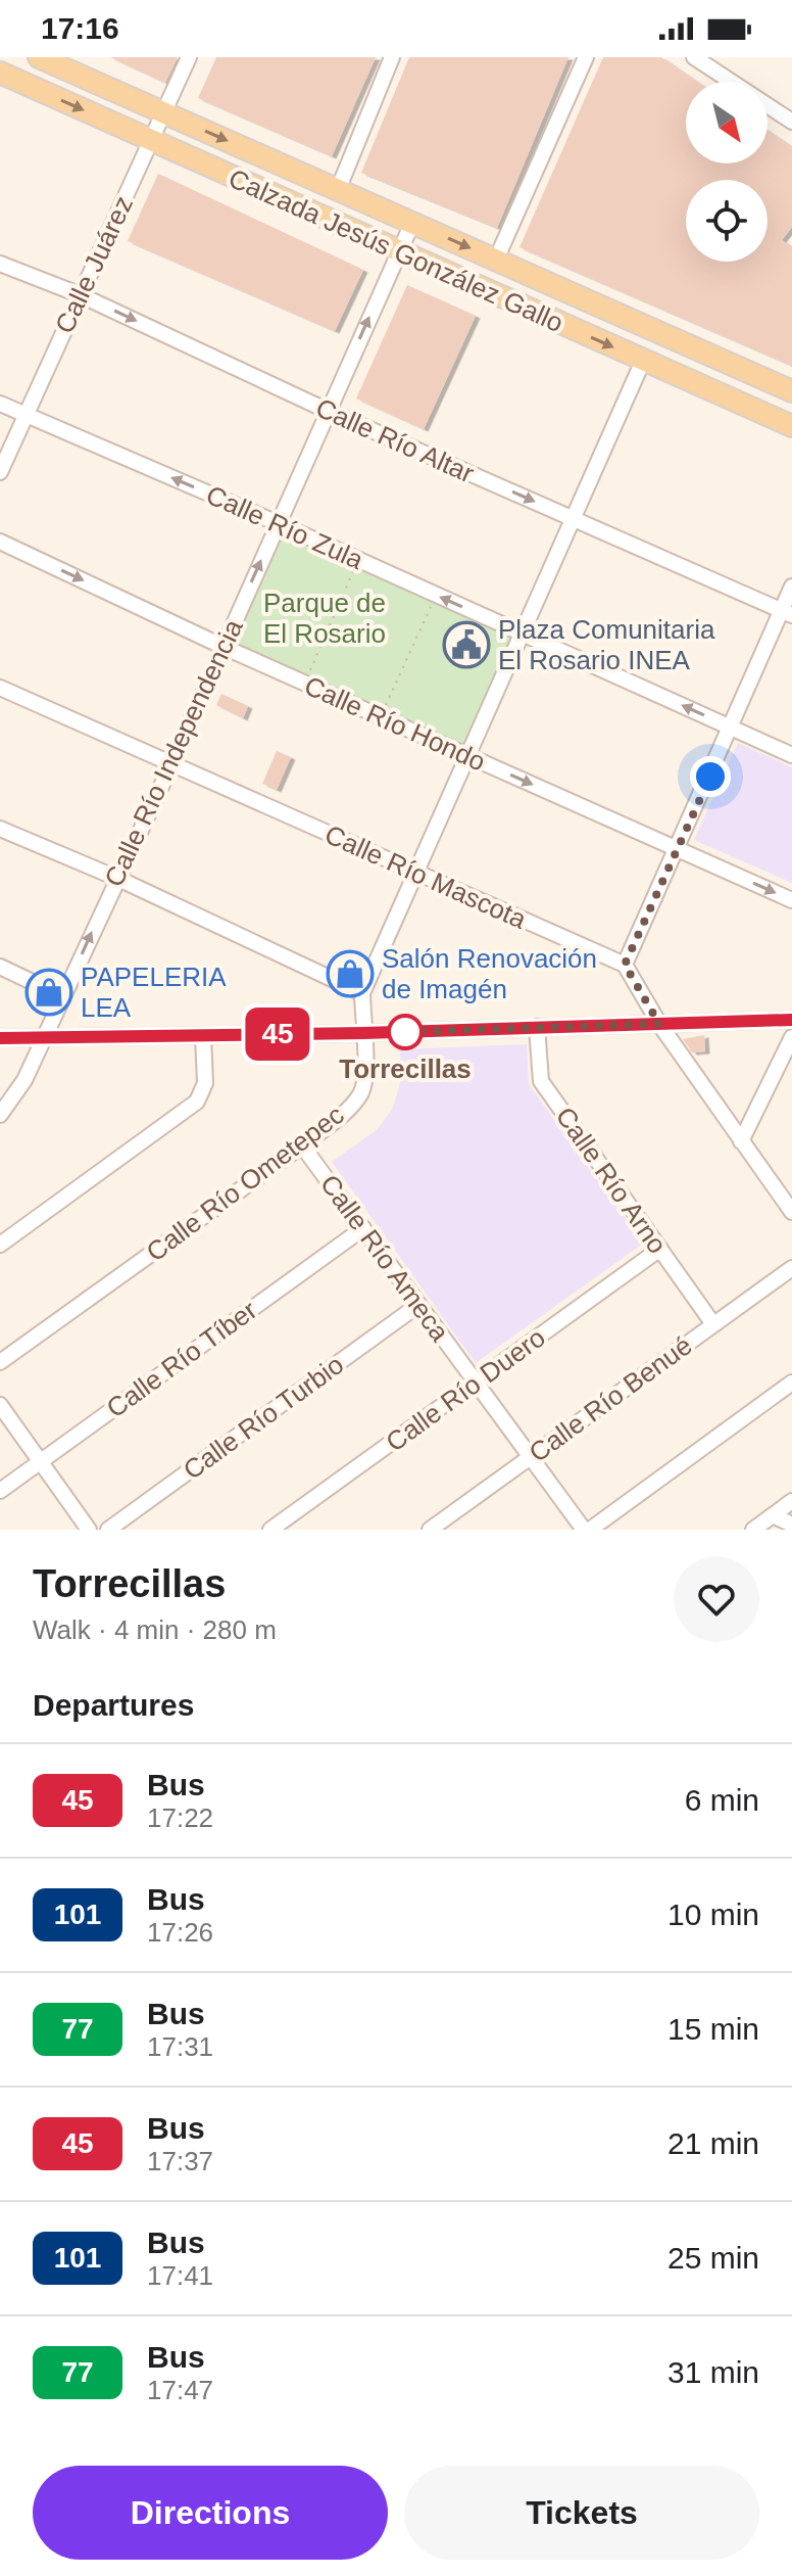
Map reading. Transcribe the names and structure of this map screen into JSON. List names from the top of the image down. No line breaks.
{"streets":{"main road":["Calzada Jesús González Gallo"],"street":["Calle Juárez","Calle Río Altar","Calle Río Zula","Calle Río Hondo","Calle Río Independencia","Calle Río Mascota","Calle Río Arno","Calle Río Ometepec","Calle Río Ameca","Calle Río Tíber","Calle Río Duero","Calle Río Benué","Calle Río Turbio"]},"crossings":[["Calzada Jesús González Gallo","Calle Juárez"],["Calzada Jesús González Gallo","Calle Río Independencia"],["Calzada Jesús González Gallo","Calle Río Ometepec"],["Calle Juárez","Calle Río Altar"],["Calle Juárez","Calle Río Zula"],["Calle Río Altar","Calle Río Independencia"],["Calle Río Altar","Calle Río Ometepec"],["Calle Río Zula","Calle Río Independencia"],["Calle Río Zula","Calle Río Ometepec"],["Calle Río Hondo","Calle Río Independencia"],["Calle Río Hondo","Calle Río Ometepec"],["Calle Río Independencia","Calle Río Mascota"],["Calle Río Mascota","Calle Río Ometepec"],["Calle Río Arno","Calle Río Duero"],["Calle Río Arno","Calle Río Benué"],["Calle Río Ometepec","Calle Río Ameca"],["Calle Río Ameca","Calle Río Tíber"],["Calle Río Ameca","Calle Río Duero"],["Calle Río Ameca","Calle Río Benué"],["Calle Río Ameca","Calle Río Turbio"]],"one_way":["Calle Río Altar","Calle Río Zula","Calle Río Hondo","Calle Río Independencia"],"parks":["Parque de El Rosario"],"places":{"public building":["Plaza Comunitaria El Rosario INEA"],"shop":["Salón Renovación de Imagén","PAPELERIA LEA"],"other":["Torrecillas"]},"lines":["bus line 45"],"north":"bottom right","page":{"status":"17:16","on_map":"45","heading":[["Torrecillas","Walk · 4 min · 280 m"],"Departures"],"list":[{"mark":"45","name":"Bus","note":"17:22","value":"6 min"},{"mark":"101","name":"Bus","note":"17:26","value":"10 min"},{"mark":"77","name":"Bus","note":"17:31","value":"15 min"},{"mark":"45","name":"Bus","note":"17:37","value":"21 min"},{"mark":"101","name":"Bus","note":"17:41","value":"25 min"},{"mark":"77","name":"Bus","note":"17:47","value":"31 min"}],"buttons":["Directions","Tickets"]}}
